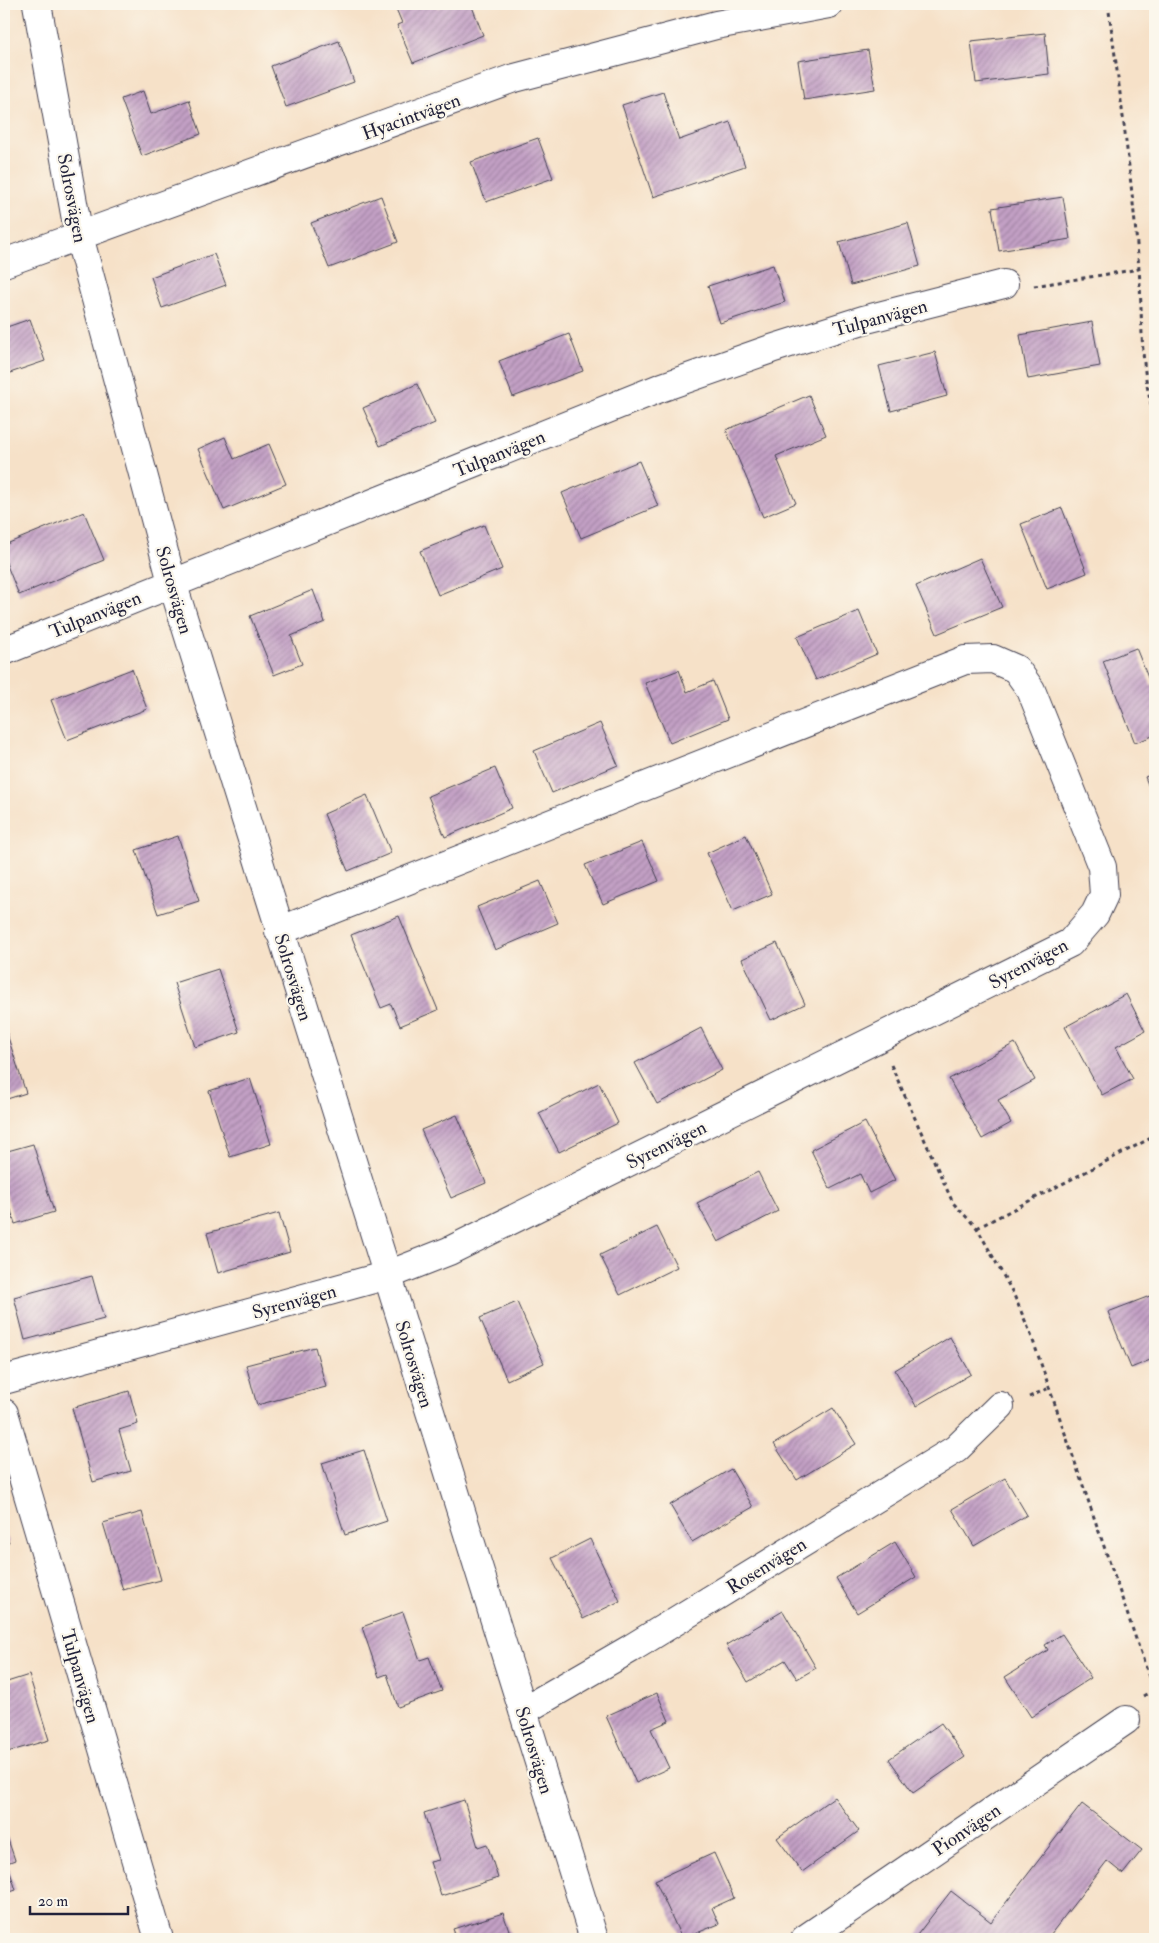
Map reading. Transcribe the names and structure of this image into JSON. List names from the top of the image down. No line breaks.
{"streets":{"street":["Hyacintvägen","Solrosvägen","Tulpanvägen","Syrenvägen","Rosenvägen","Pionvägen"]},"crossings":[["Hyacintvägen","Solrosvägen"],["Solrosvägen","Tulpanvägen"],["Solrosvägen","Syrenvägen"],["Solrosvägen","Rosenvägen"]],"scale_bar":"20 m"}
